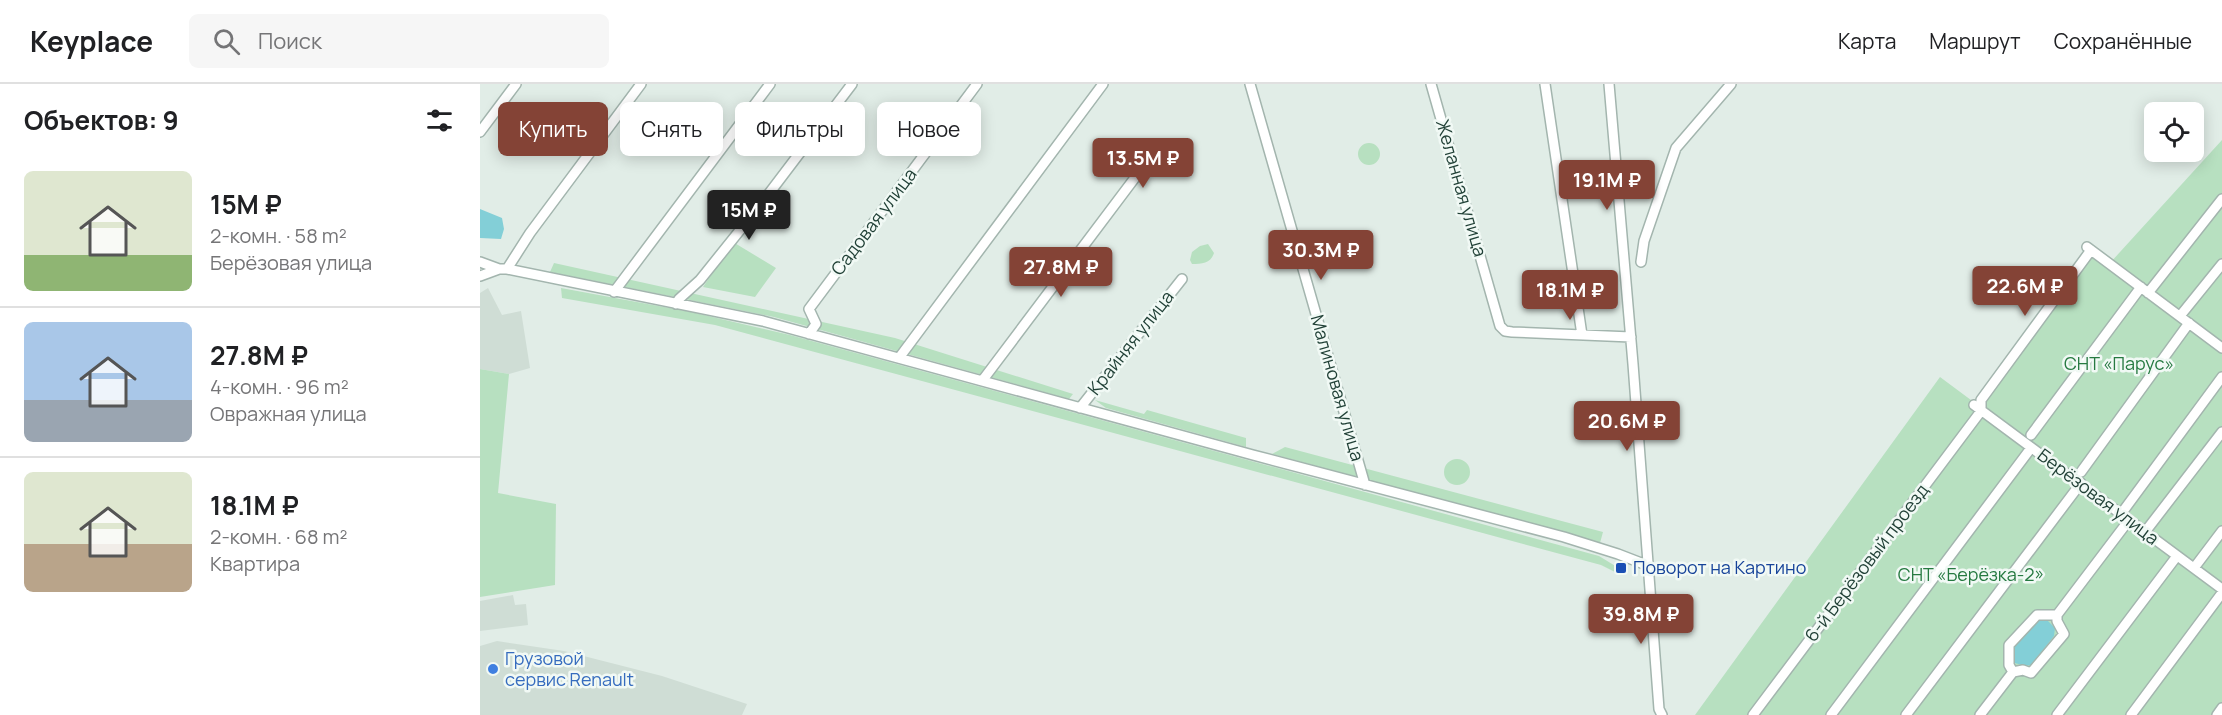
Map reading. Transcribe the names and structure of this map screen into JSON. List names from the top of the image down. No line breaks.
{"streets":{"street":["Желанная улица","Садовая улица","Крайняя улица","Малиновая улица","Берёзовая улица","6-й Берёзовый проезд"]},"crossings":[["Берёзовая улица","6-й Берёзовый проезд"]],"parks":["СНТ «Парус»","СНТ «Берёзка-2»"],"places":{"transit":["Поворот на Картино"],"other":["Грузовой сервис Renault"]},"page":{"header":"Keyplace","search":"Поиск","nav":["Карта","Маршрут","Сохранённые"],"heading":"Объектов: 9","chip":["Купить","Снять","Фильтры","Новое"],"price":["13.5M ₽","19.1M ₽","15M ₽","30.3M ₽","27.8M ₽","22.6M ₽","18.1M ₽","20.6M ₽","39.8M ₽"],"list":[{"name":"15M ₽","note":"2-комн. · 58 m² · Берёзовая улица"},{"name":"27.8M ₽","note":"4-комн. · 96 m² · Овражная улица"},{"name":"18.1M ₽","note":"2-комн. · 68 m² · Квартира"}]}}
